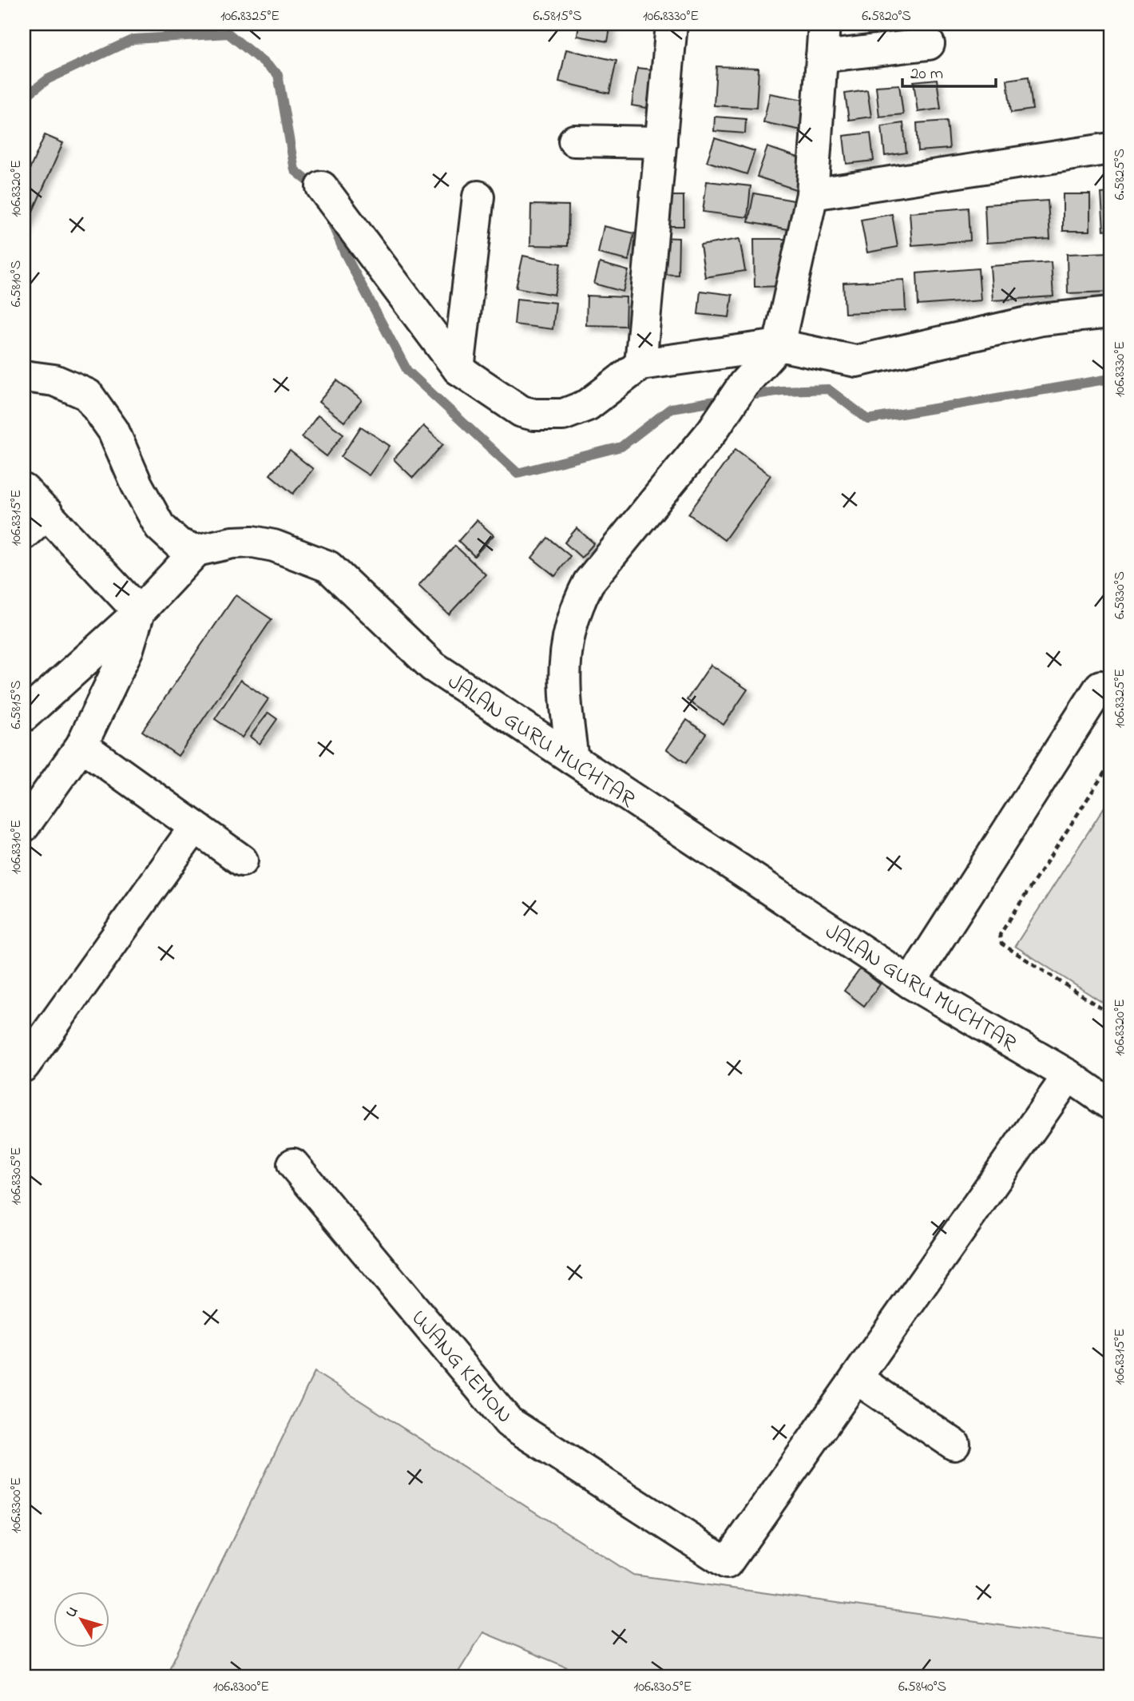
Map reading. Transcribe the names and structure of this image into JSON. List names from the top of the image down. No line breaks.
{"streets":{"street":["JALAN GURU MUCHTAR","UJANG KEMON"]},"scale_bar":"20 m","north":"top left","coordinates":["106.8325°E","6.5815°S","106.8330°E","6.5820°S","6.5825°S","106.8320°E","6.5810°S","106.8315°E","6.5830°S","106.8310°E","106.8305°E","106.8300°E","6.5840°S"]}
